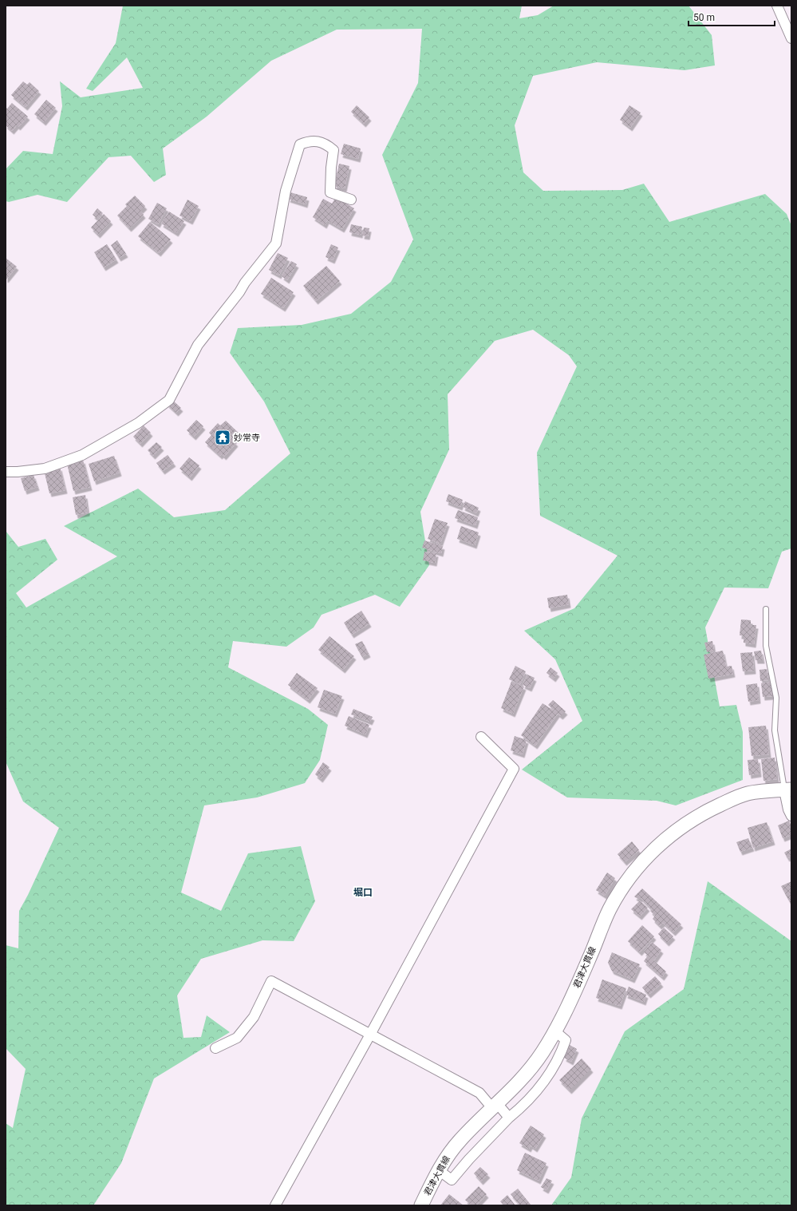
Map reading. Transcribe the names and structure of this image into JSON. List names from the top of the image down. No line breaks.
{"streets":{"main road":["君津大貫線"]},"districts":["堀口"],"places":{"temple":["妙常寺"]},"scale_bar":"50 m"}
